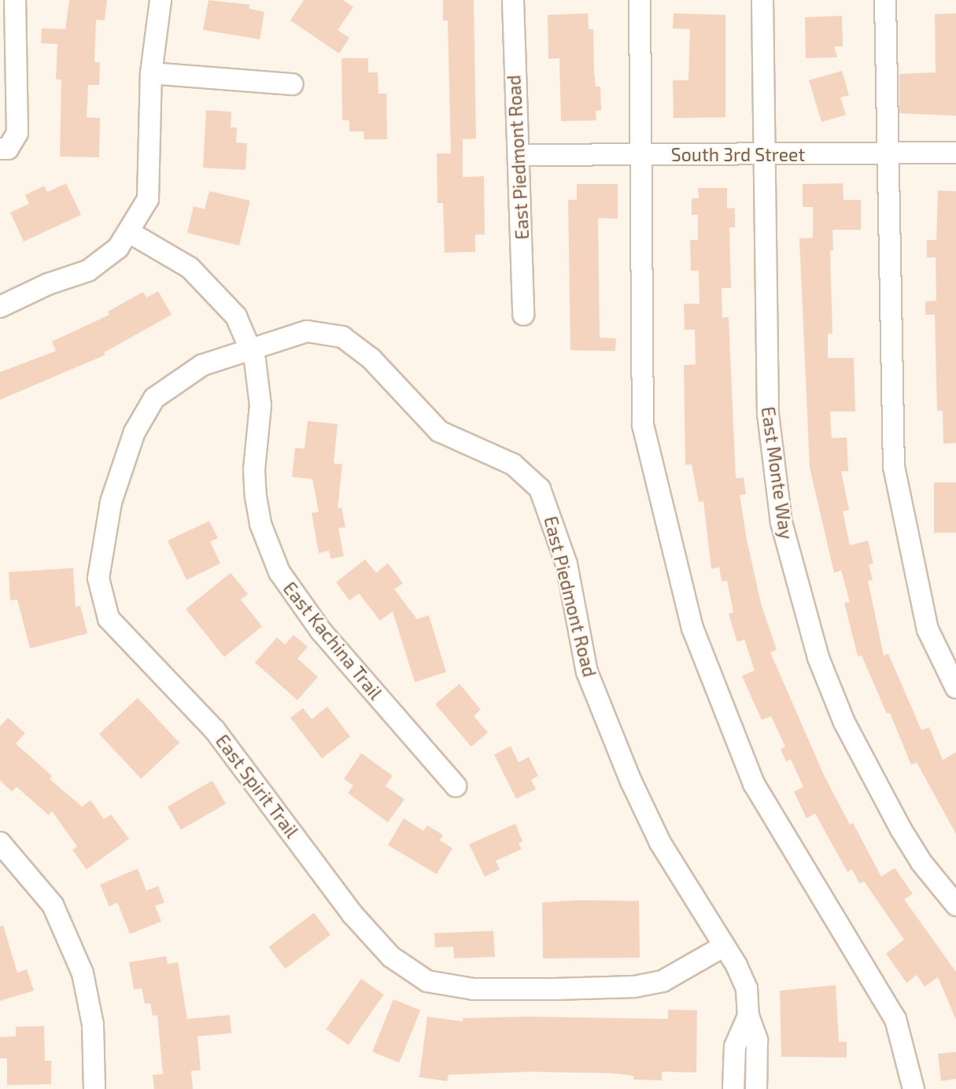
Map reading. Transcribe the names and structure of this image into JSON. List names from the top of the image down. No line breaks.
{"streets":{"street":["South 3rd Street","East Piedmont Road","East Monte Way","East Kachina Trail","East Spirit Trail"]},"crossings":[["South 3rd Street","East Piedmont Road"],["South 3rd Street","East Monte Way"],["East Piedmont Road","East Kachina Trail"],["East Piedmont Road","East Spirit Trail"],["East Kachina Trail","East Spirit Trail"]]}
